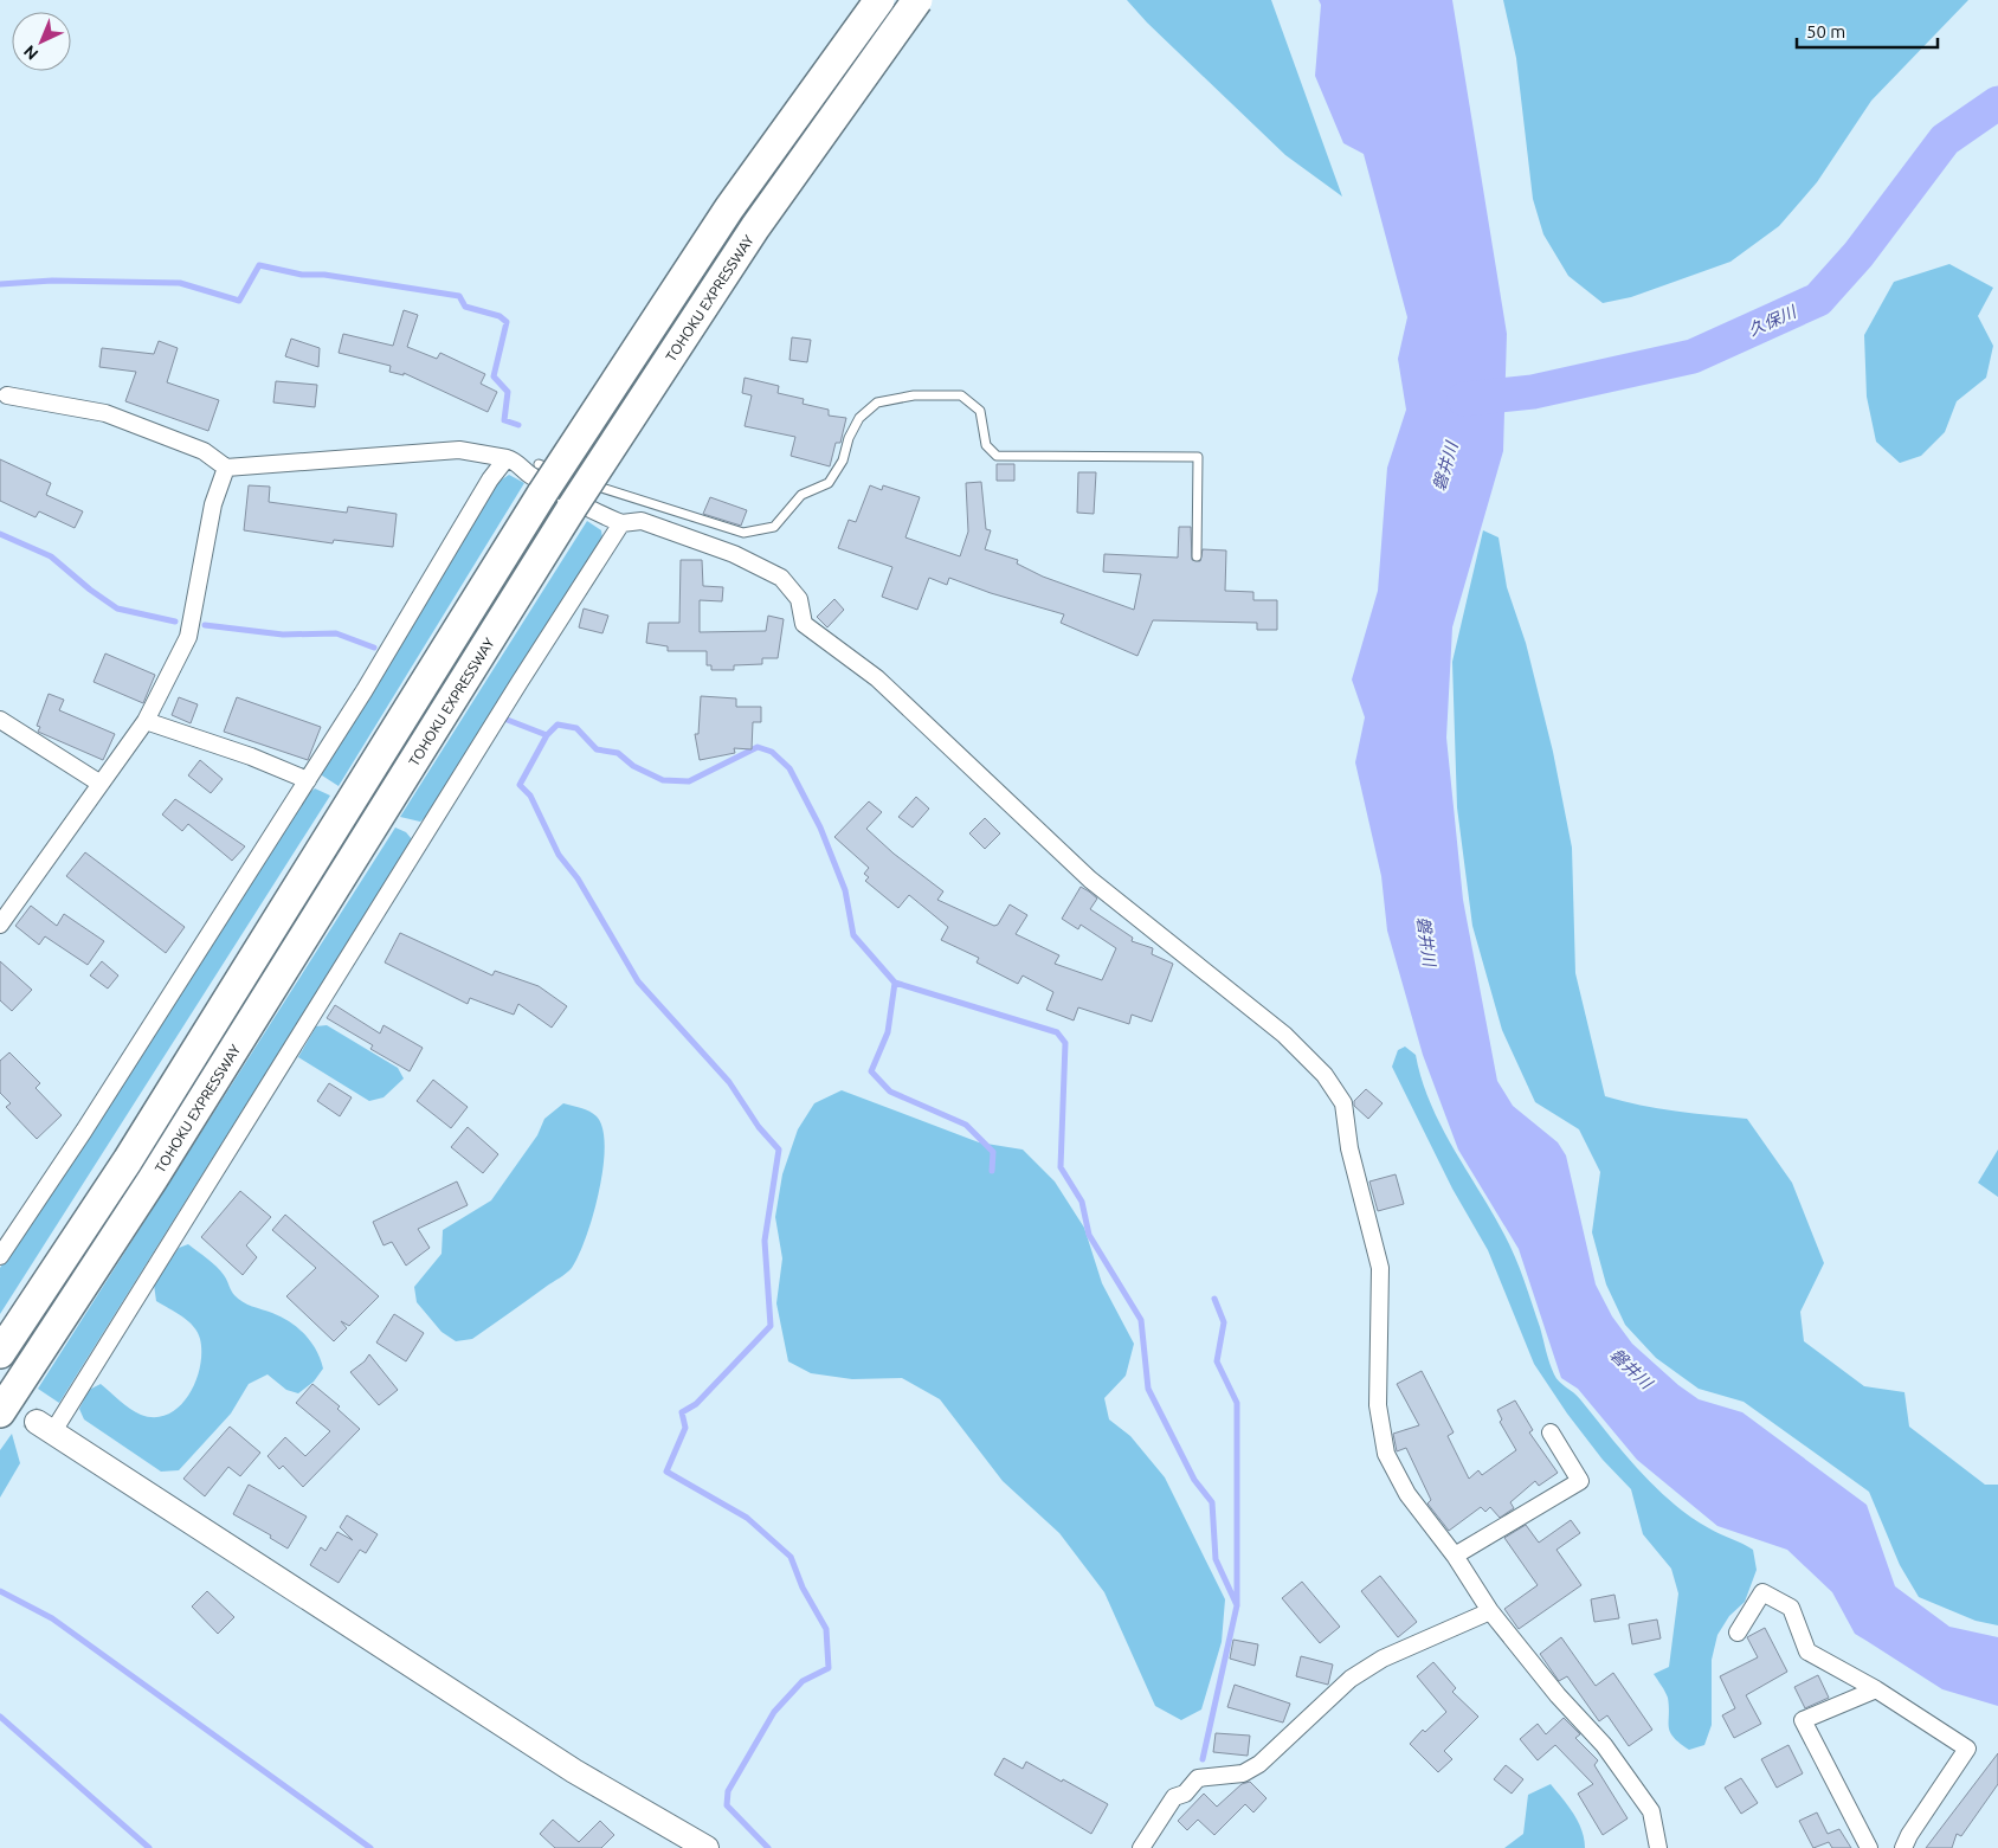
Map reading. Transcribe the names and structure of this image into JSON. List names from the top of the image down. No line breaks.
{"streets":{"highway":["TOHOKU EXPRESSWAY"]},"water":["久保川","磐井川"],"scale_bar":"50 m","north":"bottom left"}
